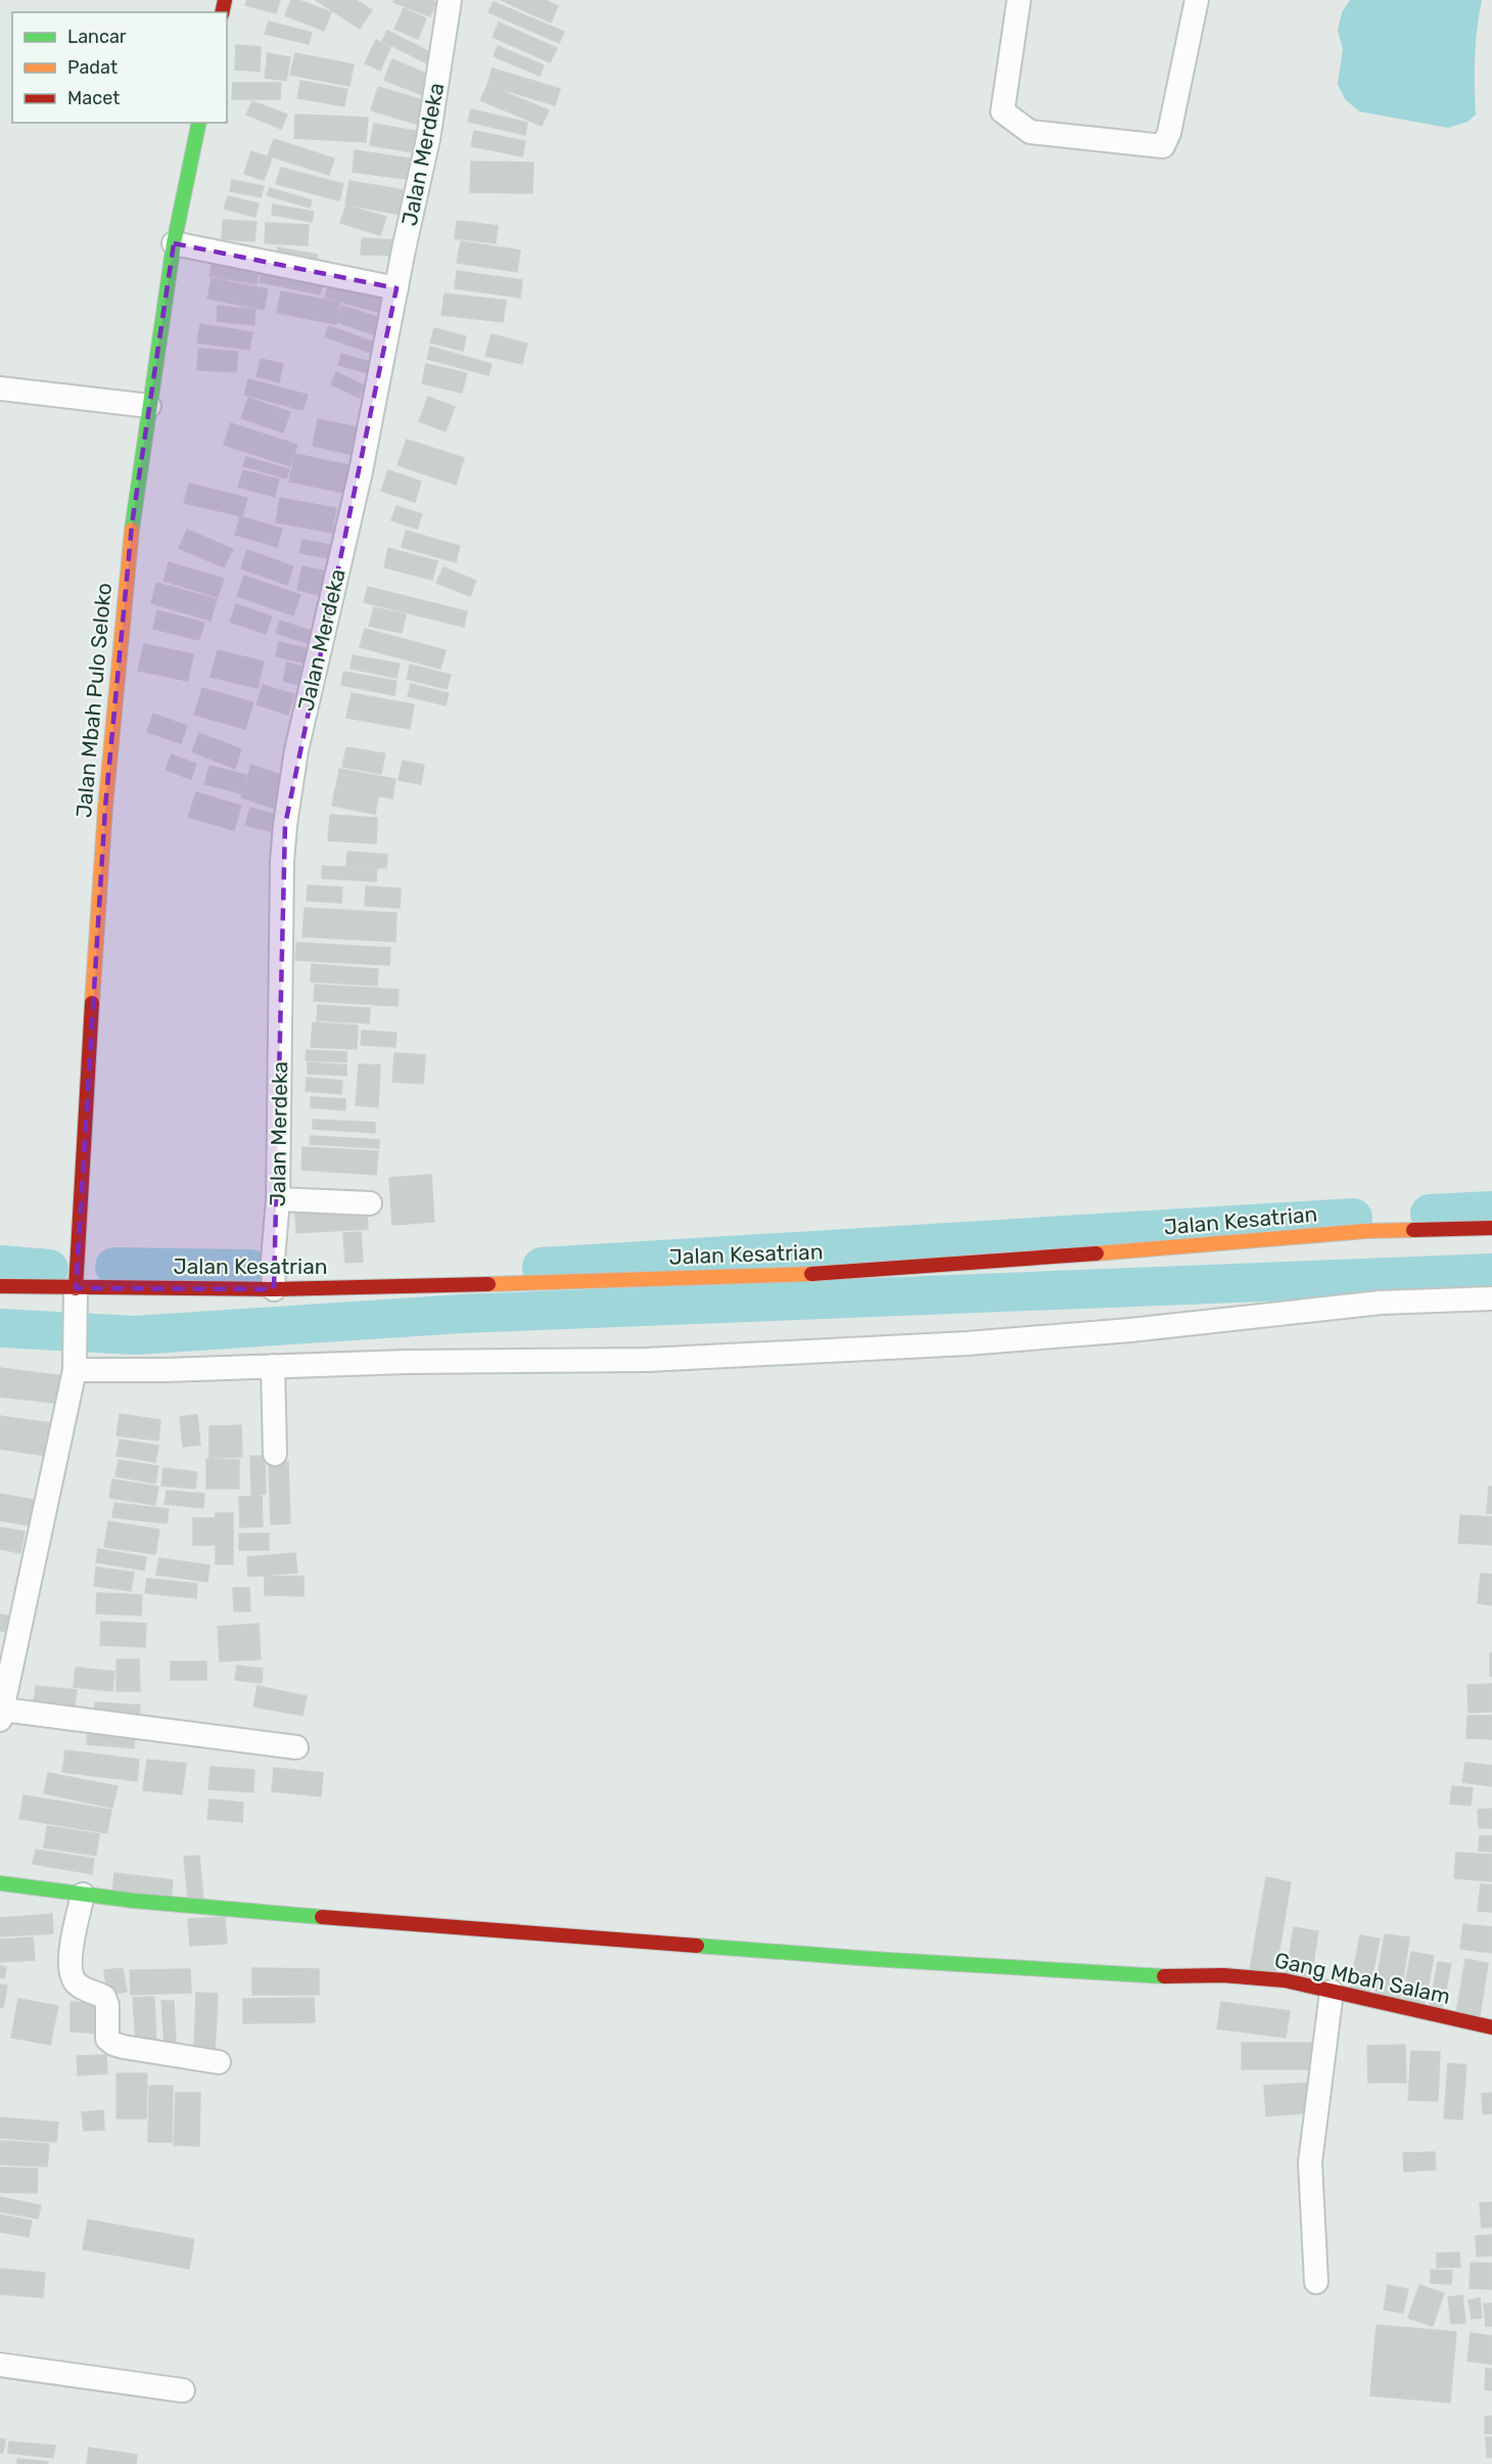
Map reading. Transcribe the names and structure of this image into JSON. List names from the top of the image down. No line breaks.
{"streets":{"street":["Jalan Merdeka","Jalan Mbah Pulo Seloko","Jalan Kesatrian","Gang Mbah Salam"]},"crossings":[["Jalan Merdeka","Jalan Kesatrian"],["Jalan Mbah Pulo Seloko","Jalan Kesatrian"]],"legend":["Lancar","Padat","Macet"]}
